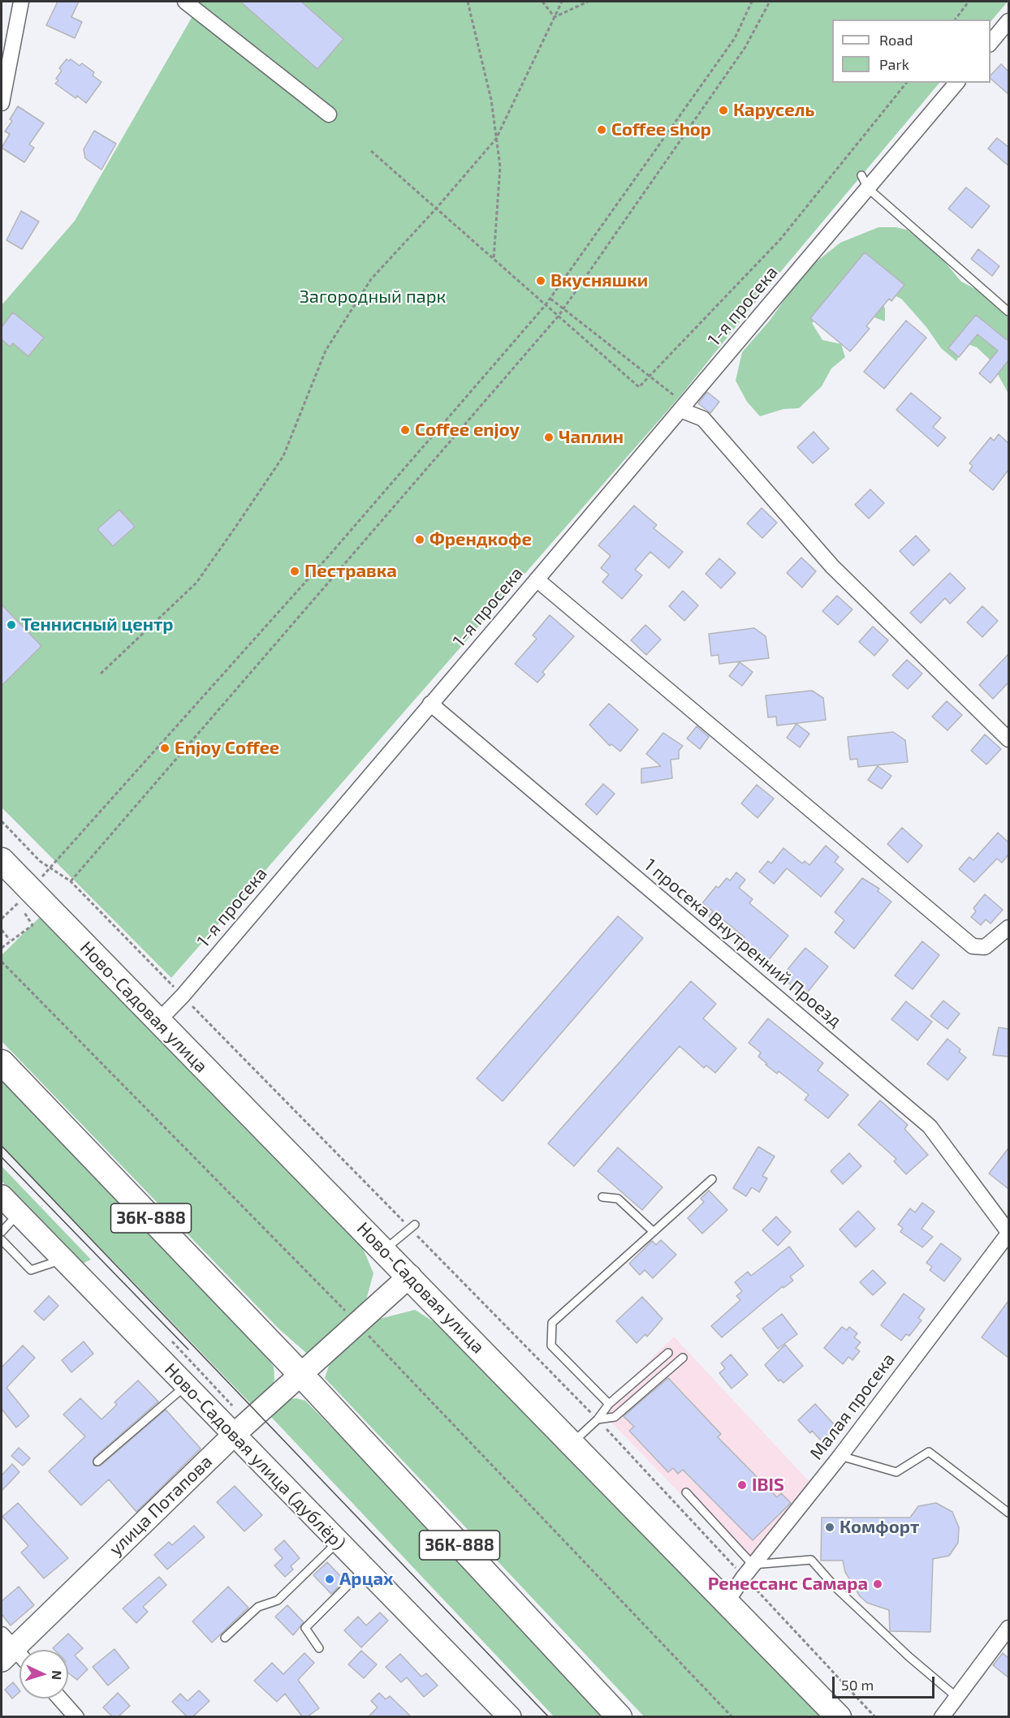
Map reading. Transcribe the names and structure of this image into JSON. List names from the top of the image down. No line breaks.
{"streets":{"main road":["Ново-Садовая улица","36К-888"],"street":["1-я просека","1 просека Внутренний Проезд","Малая просека","Ново-Садовая улица (дублёр)","улица Потапова"]},"crossings":[["1-я просека","1 просека Внутренний Проезд"],["1-я просека","Ново-Садовая улица"],["1 просека Внутренний Проезд","Малая просека"],["Ново-Садовая улица","Малая просека"],["Ново-Садовая улица","улица Потапова"],["36К-888","улица Потапова"],["Ново-Садовая улица (дублёр)","улица Потапова"]],"parks":["Загородный парк"],"places":["Карусель","Coffee shop","Вкусняшки","Coffee enjoy","Чаплин","Френдкофе","Пестравка","Теннисный центр","Enjoy Coffee","IBIS","Комфорт","Арцах","Ренессанс Самара"],"legend":["Road","Park"],"scale_bar":"50 m","north":"right"}
